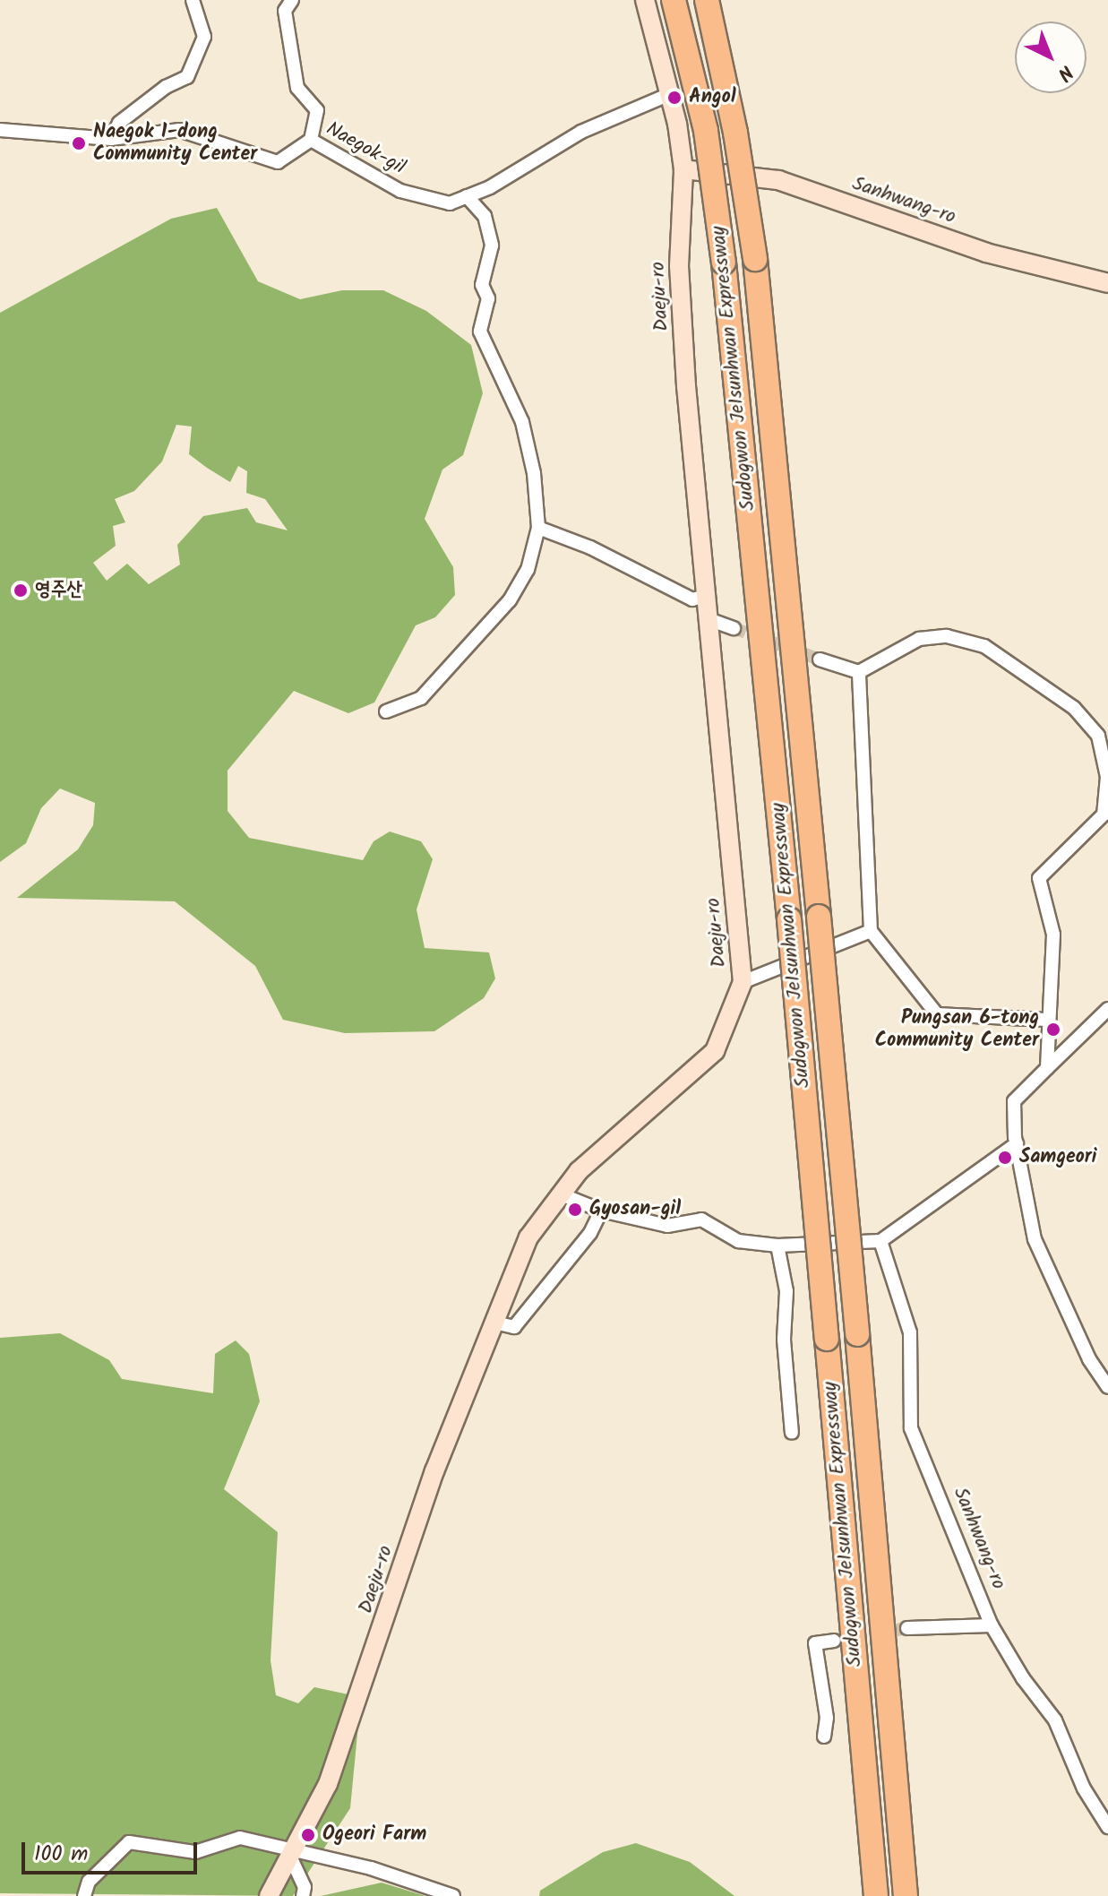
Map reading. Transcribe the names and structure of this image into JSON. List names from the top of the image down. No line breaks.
{"streets":{"highway":["Sudogwon Je1sunhwan Expressway"],"street":["Naegok-gil","Sanhwang-ro","Daeju-ro"]},"crossings":[["Naegok-gil","Daeju-ro"],["Sanhwang-ro","Daeju-ro"]],"places":["Angol","Naegok 1-dong Community Center","영주산","Pungsan 6-tong Community Center","Samgeori","Gyosan-gil","Ogeori Farm"],"scale_bar":"100 m","north":"bottom right"}
